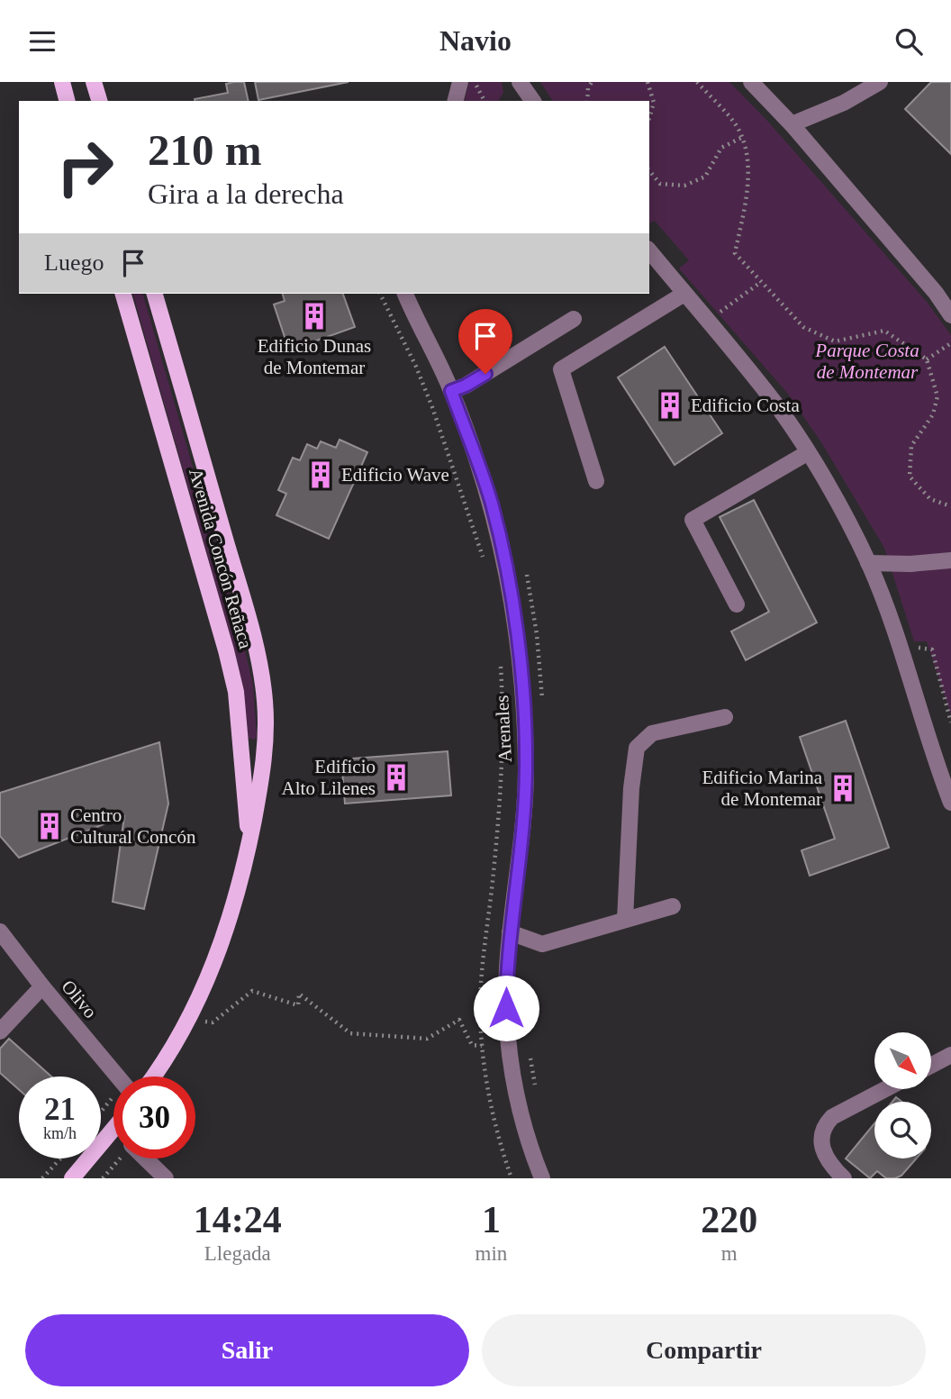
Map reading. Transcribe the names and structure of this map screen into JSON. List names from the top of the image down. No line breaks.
{"streets":{"main road":["Avenida Concón Reñaca"],"street":["Arenales","Olivo"]},"parks":["Parque Costa de Montemar"],"places":{"building":["Edificio Dunas de Montemar","Edificio Costa","Edificio Wave","Edificio Alto Lilenes","Edificio Marina de Montemar","Centro Cultural Concón"]},"north":"bottom right","page":{"header":"Navio","turn":["210 m","Gira a la derecha"],"then":"Luego","speed":"21 km/h","limit":"30","eta":["14:24","Llegada","1","min","220","m"],"buttons":["Salir","Compartir"]}}
